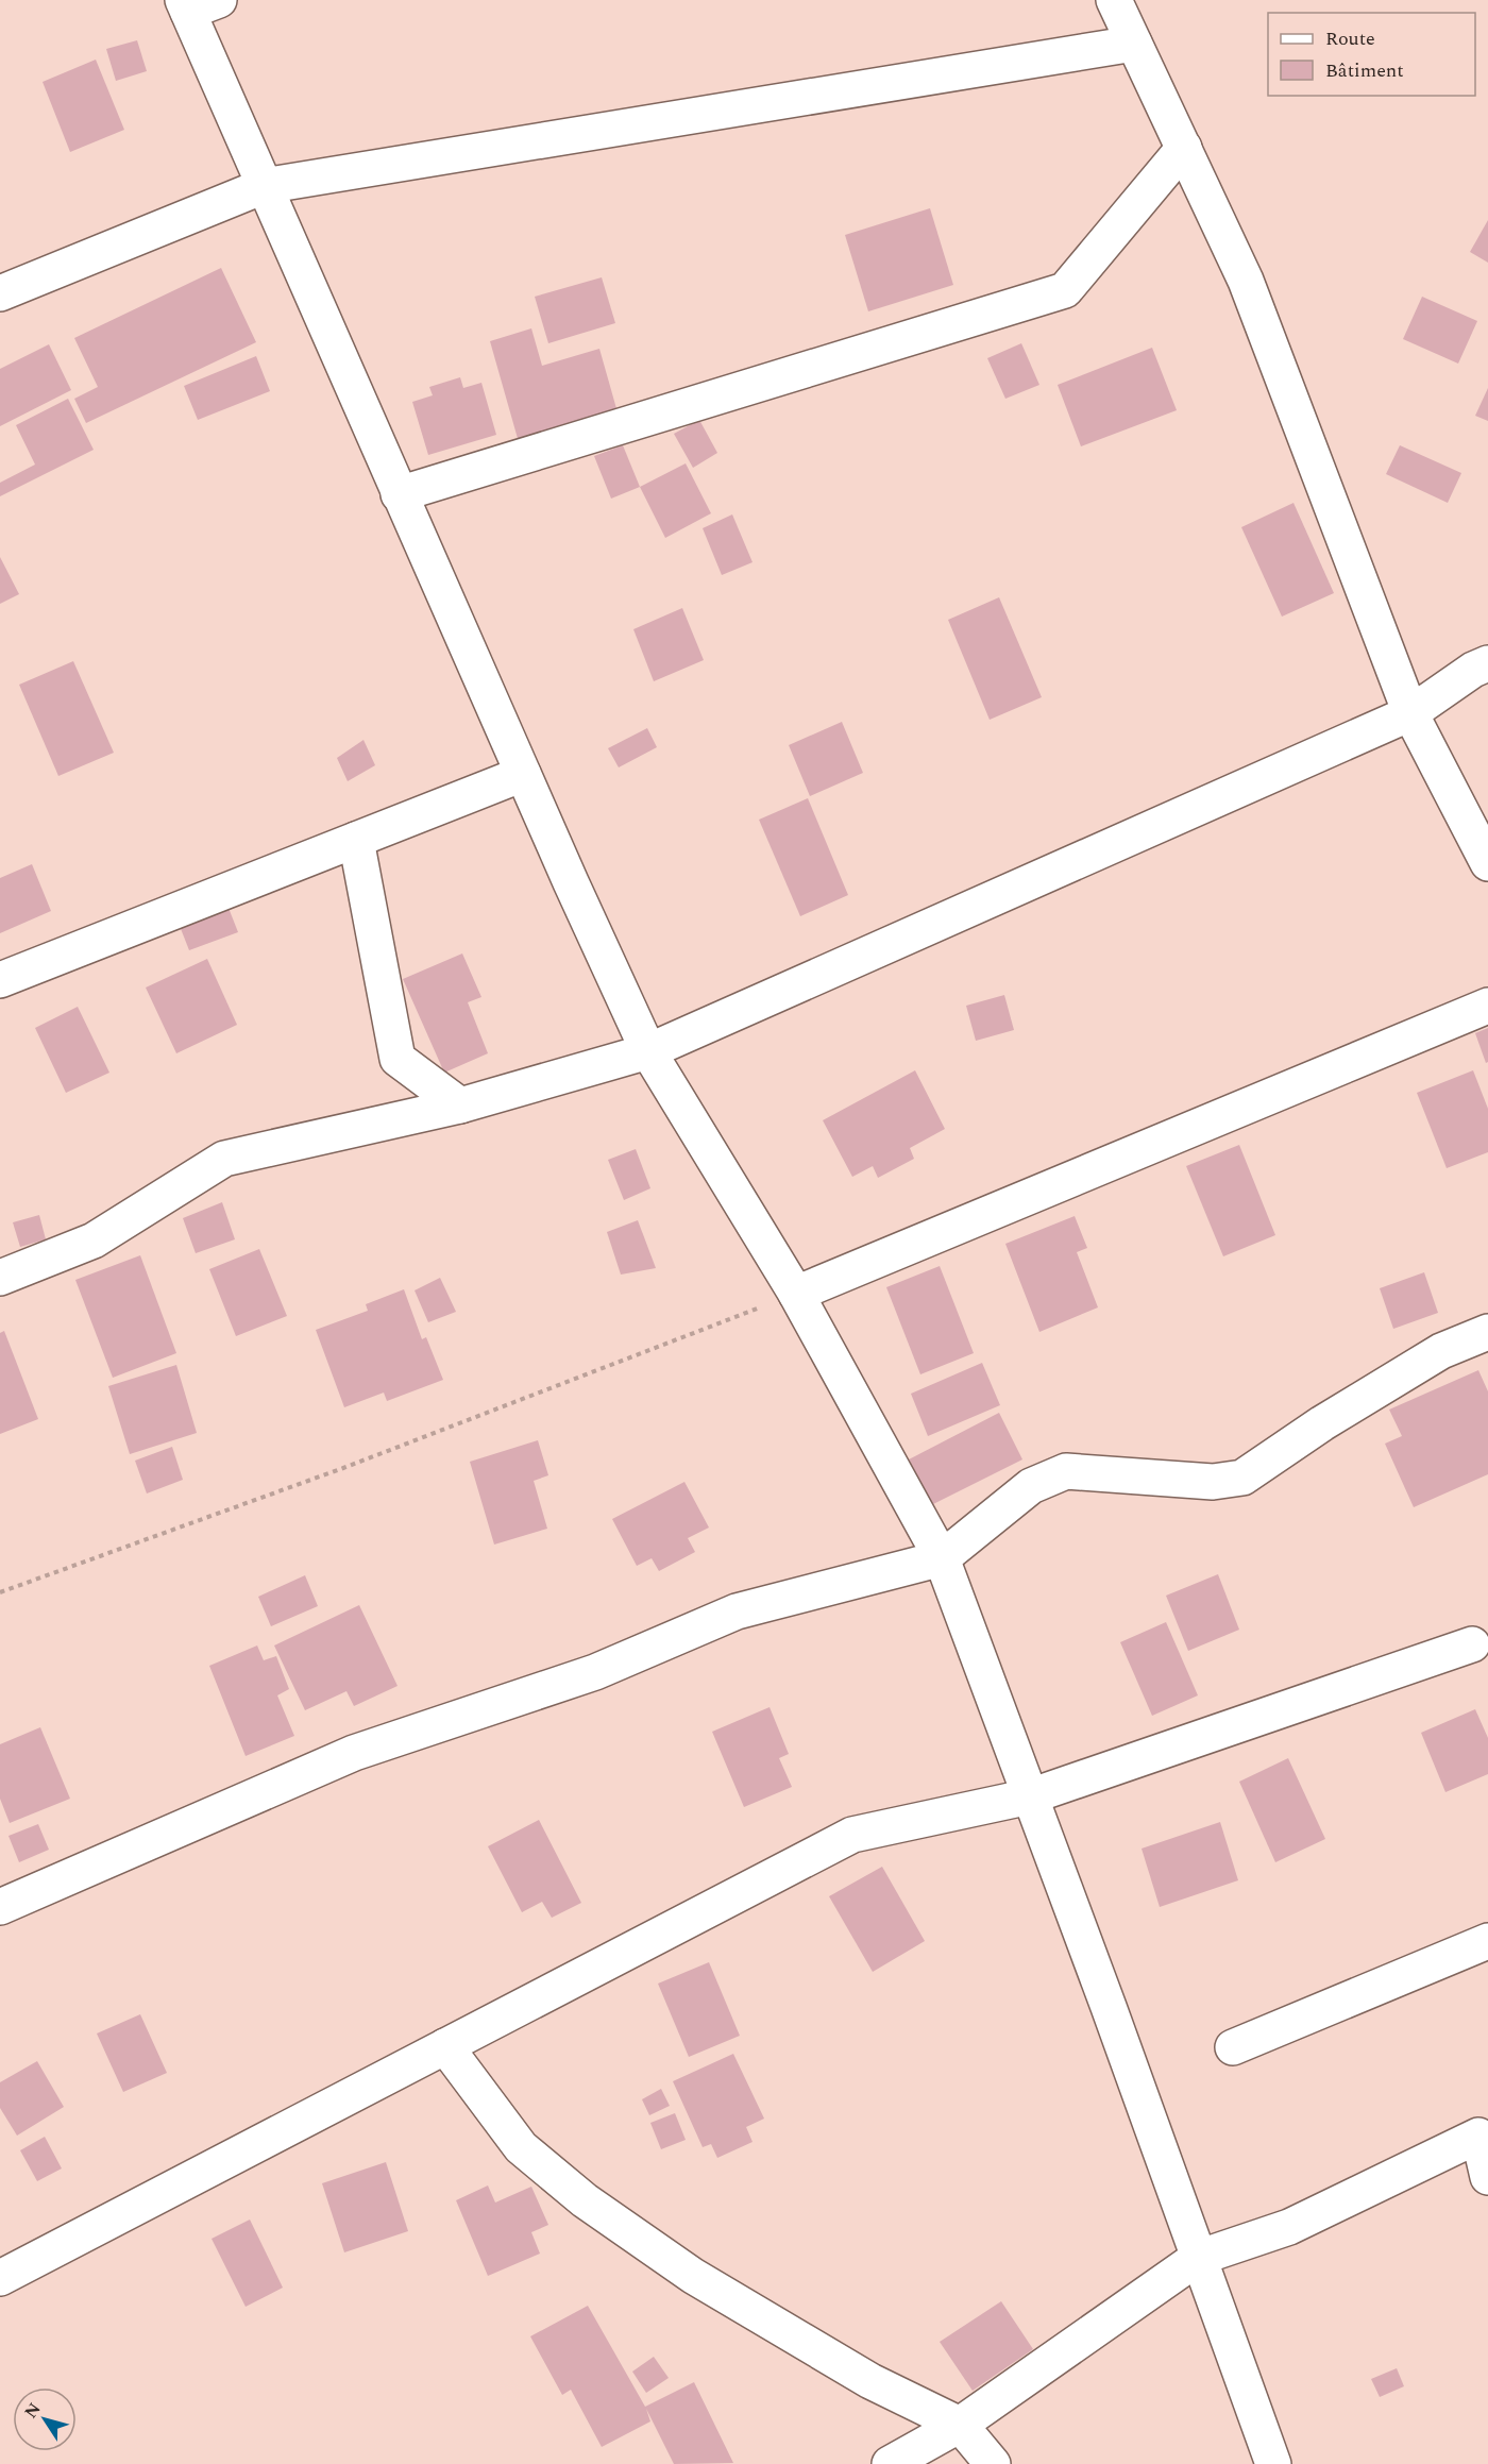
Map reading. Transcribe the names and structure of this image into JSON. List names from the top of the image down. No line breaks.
{"legend":["Route","Bâtiment"],"north":"top left"}
